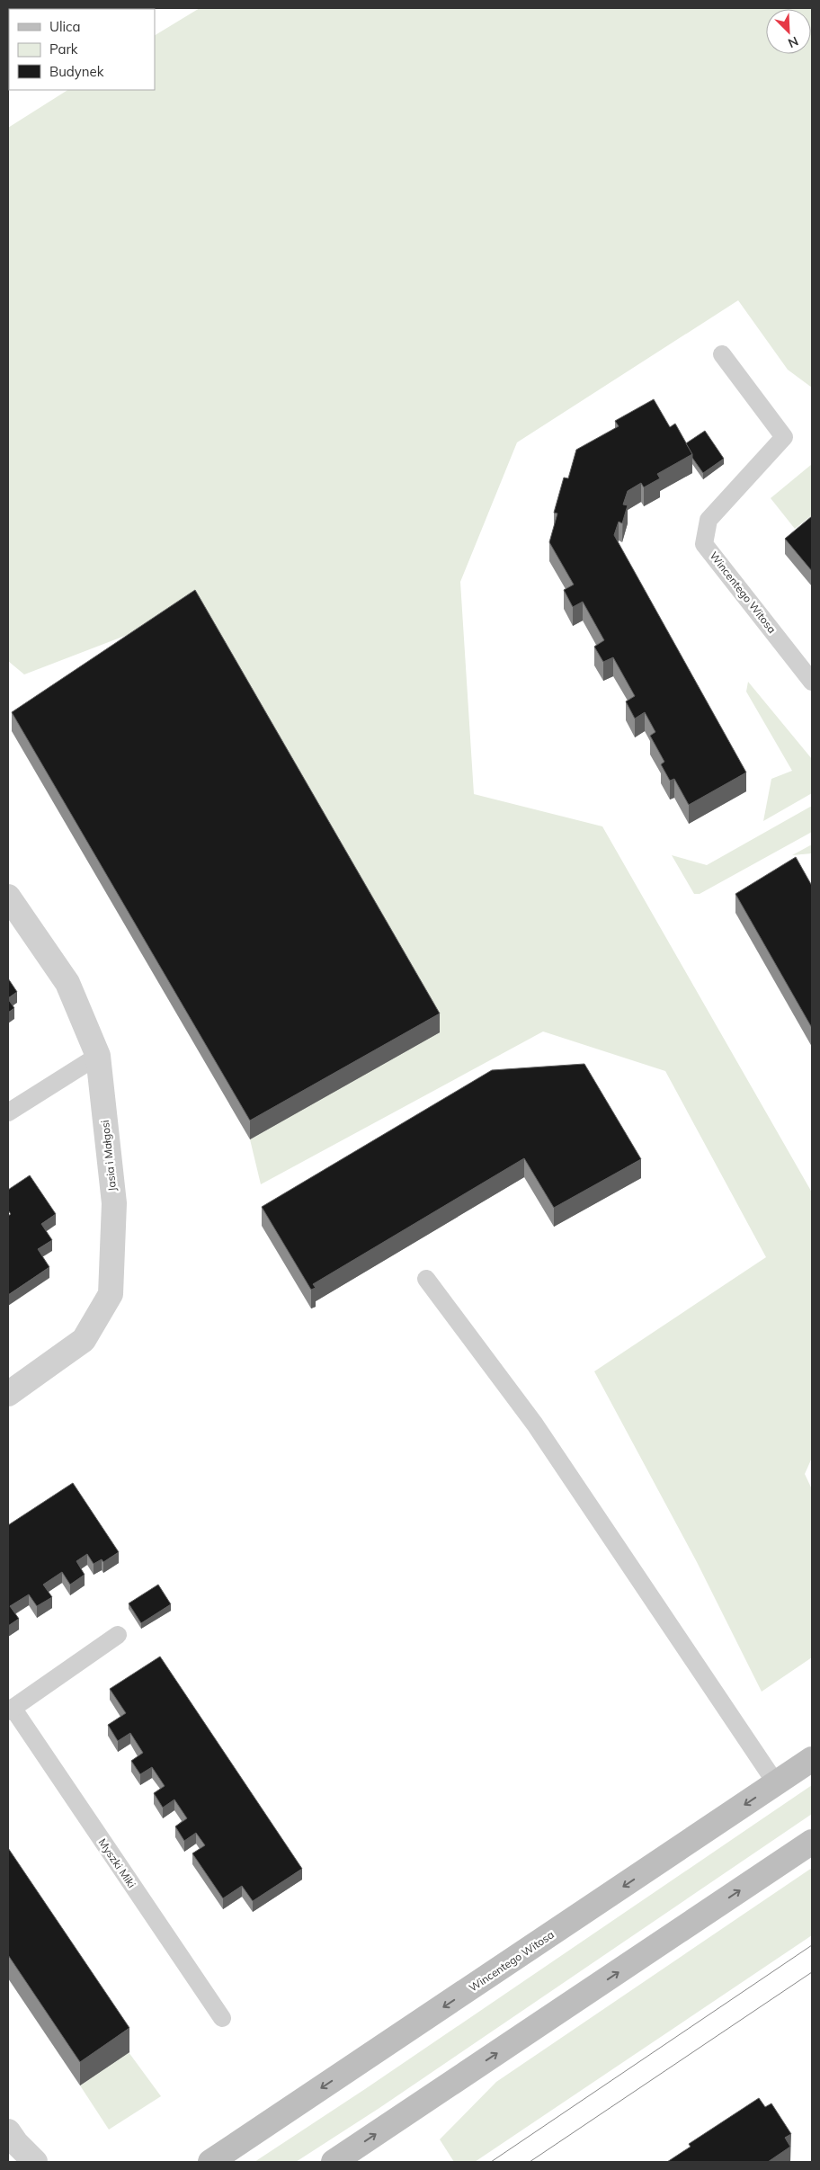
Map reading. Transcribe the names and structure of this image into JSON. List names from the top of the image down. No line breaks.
{"streets":{"main road":["Wincentego Witosa"],"street":["Jasia i Małgosi"],"lane":["Myszki Miki"]},"one_way":["Wincentego Witosa"],"legend":["Ulica","Park","Budynek"],"north":"bottom right"}
